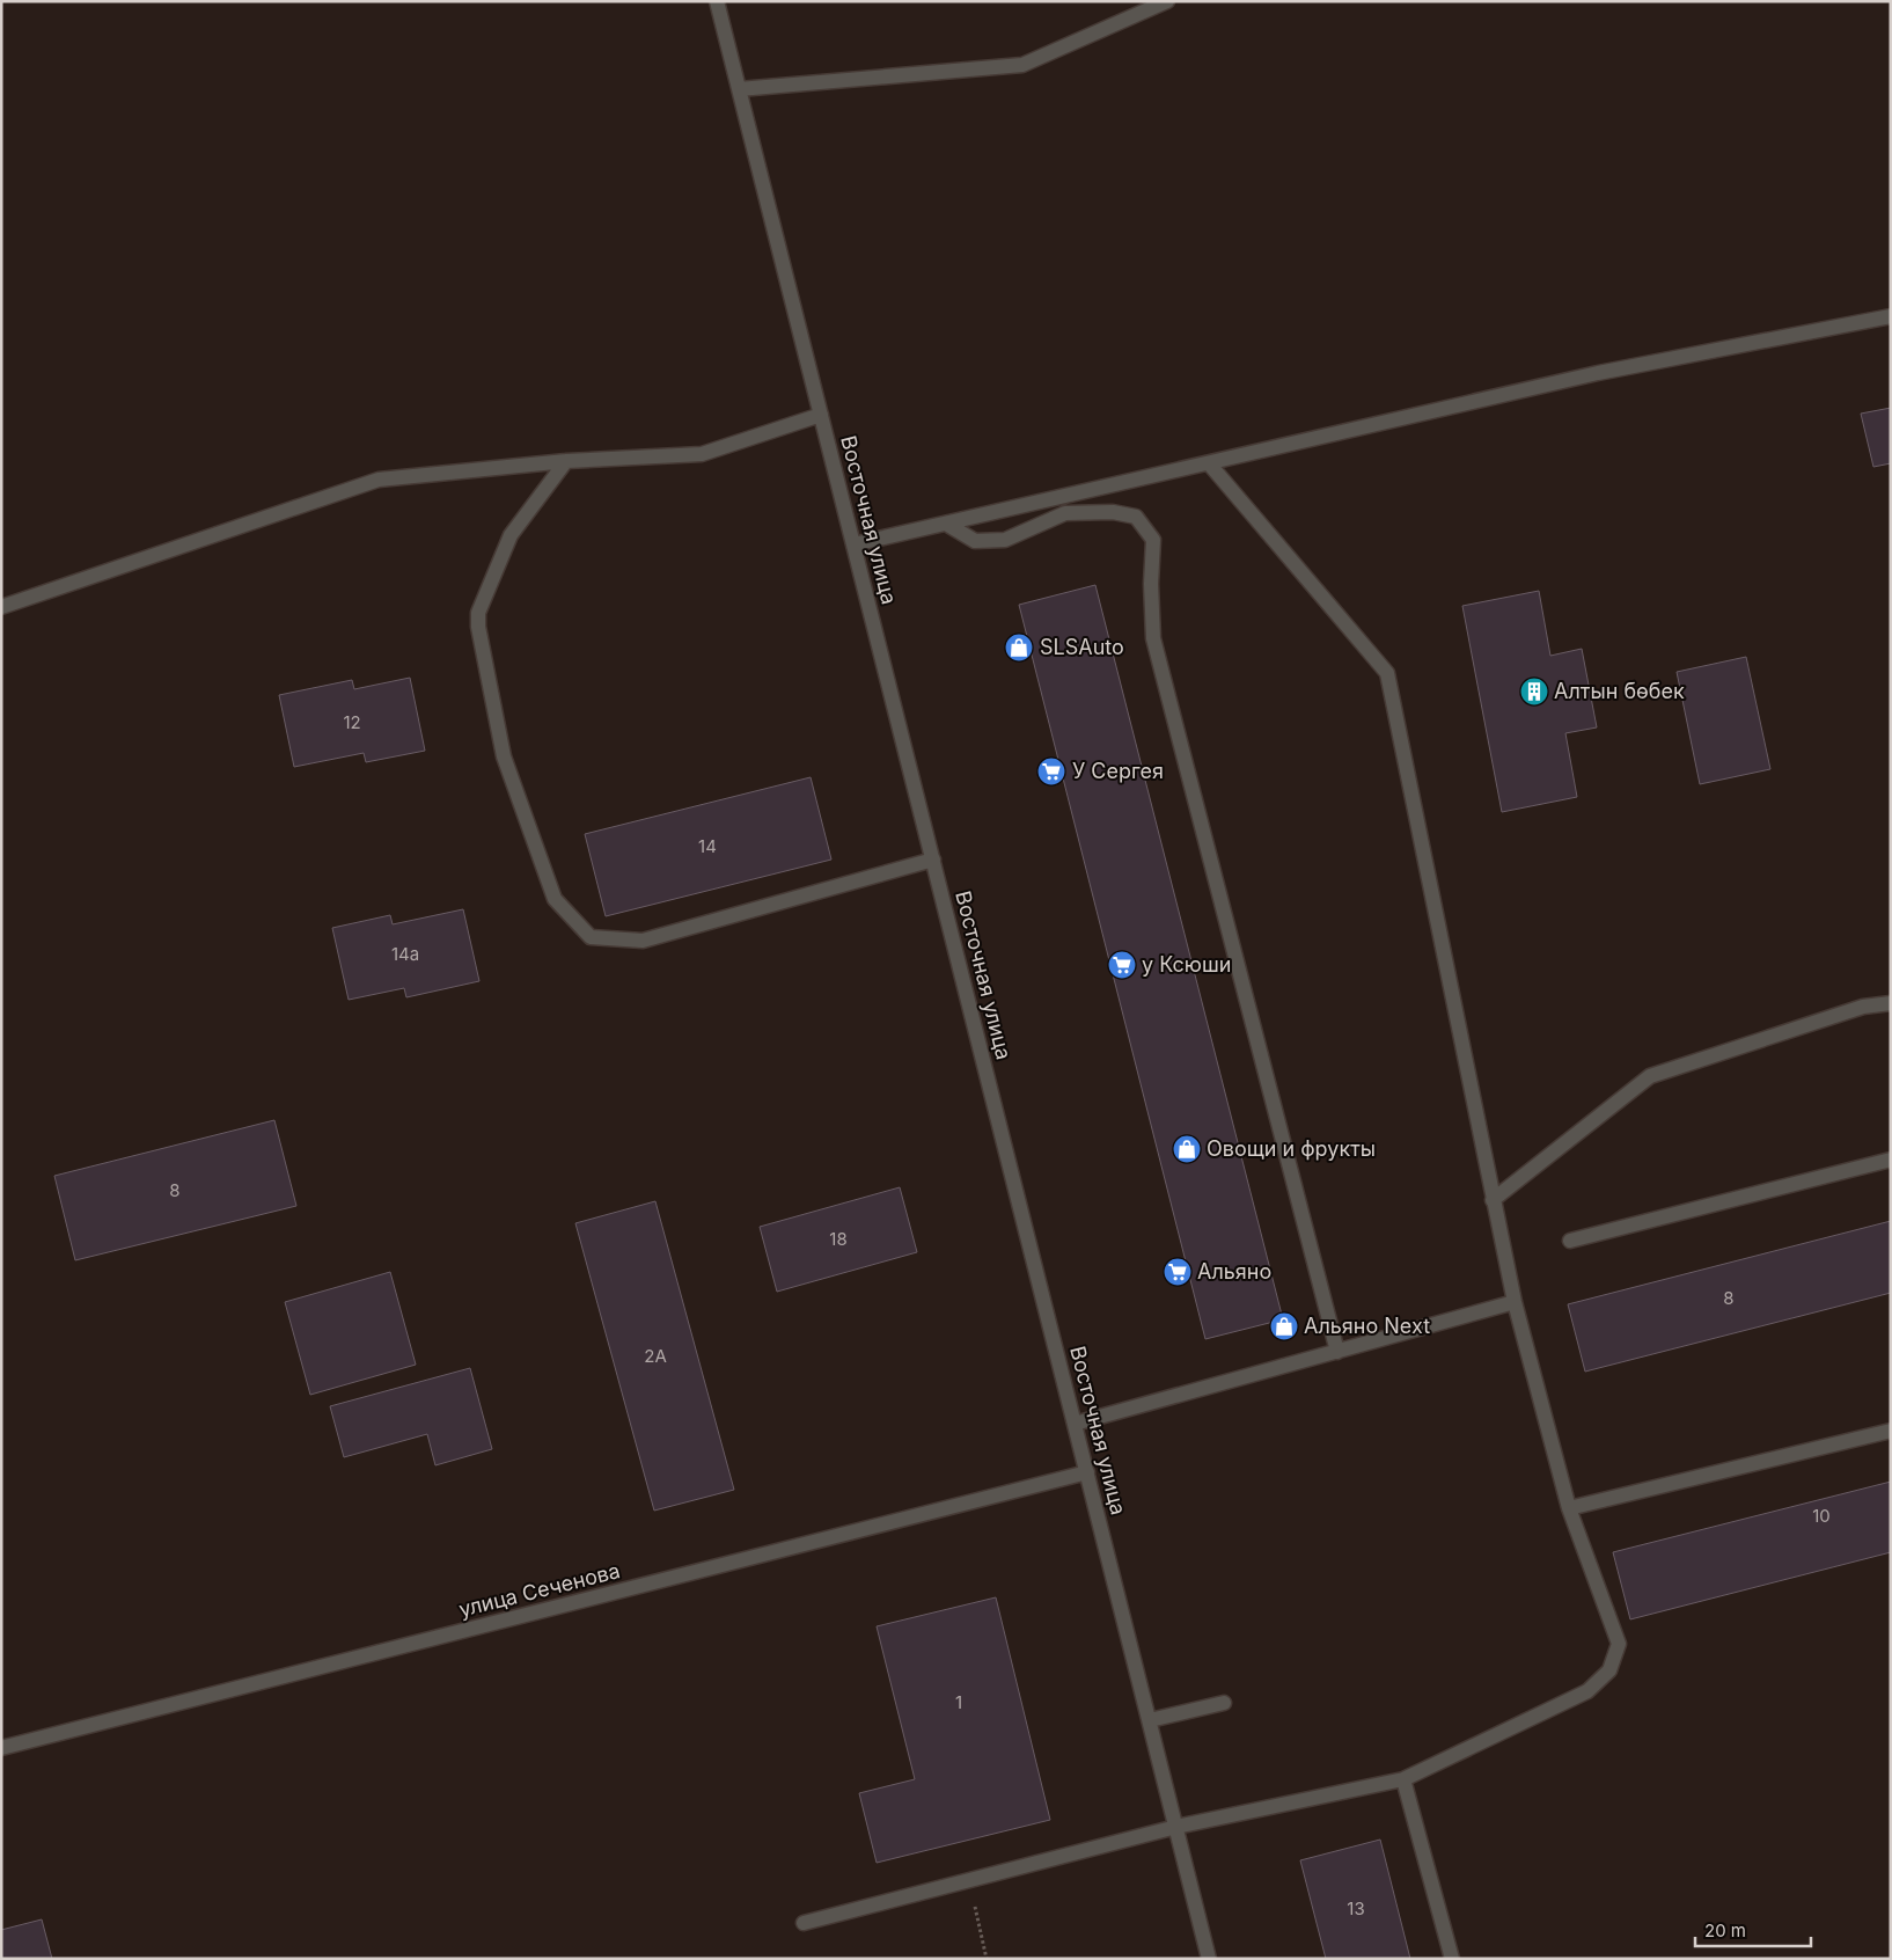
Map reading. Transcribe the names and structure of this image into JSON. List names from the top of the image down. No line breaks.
{"streets":{"lane":["Восточная улица","улица Сеченова"]},"crossings":[["Восточная улица","улица Сеченова"]],"places":{"shop":["SLSAuto","Овощи и фрукты","Альяно Next"],"building":["Алтын бөбек"],"supermarket":["У Сергея","у Ксюши","Альяно"]},"house_numbers":["12","14","14а","8","18","8","2А","10","1","13"],"scale_bar":"20 m"}
